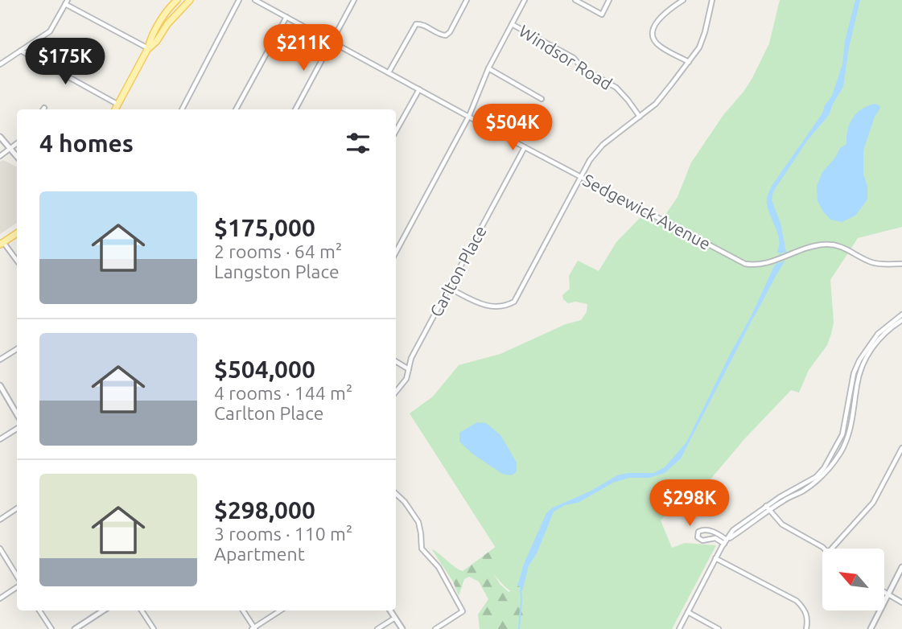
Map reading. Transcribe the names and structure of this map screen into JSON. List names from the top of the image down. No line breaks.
{"streets":{"street":["Windsor Road","Sedgewick Avenue","Carlton Place"]},"crossings":[["Sedgewick Avenue","Carlton Place"]],"north":"top left","page":{"price":["$211K","$175K","$504K","$298K"],"heading":"4 homes","list":[{"name":"$175,000","note":"2 rooms · 64 m² · Langston Place"},{"name":"$504,000","note":"4 rooms · 144 m² · Carlton Place"},{"name":"$298,000","note":"3 rooms · 110 m² · Apartment"}]}}
